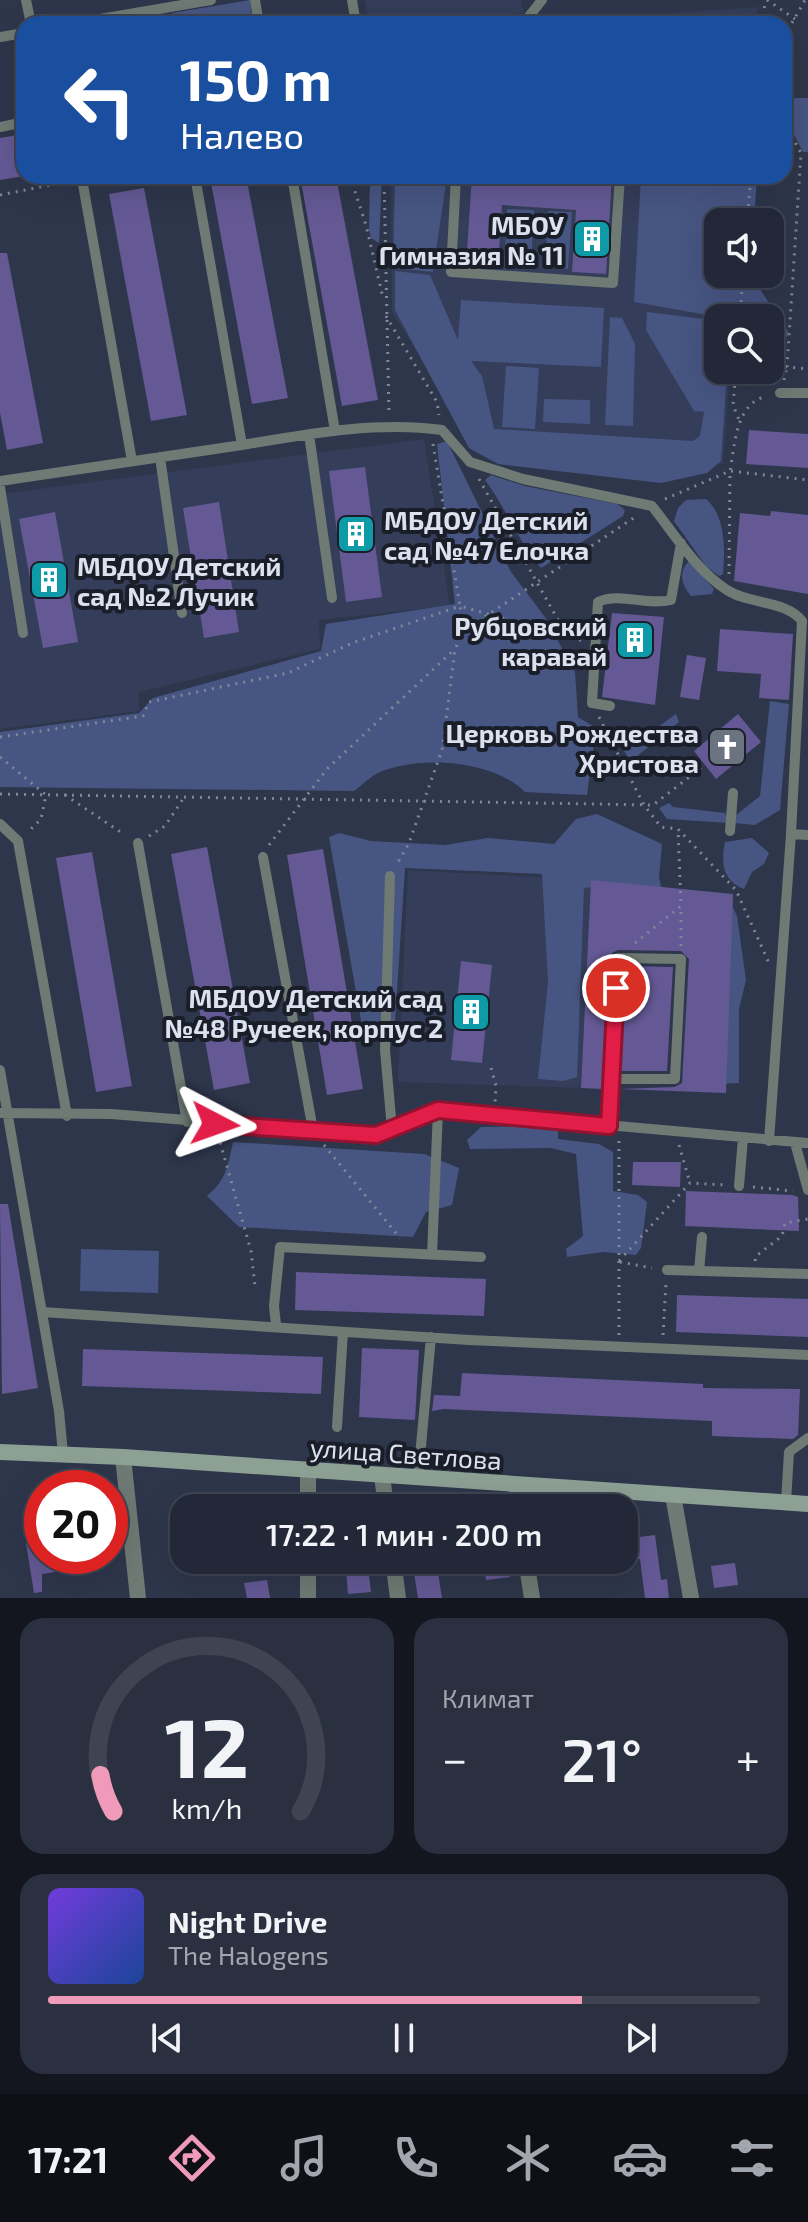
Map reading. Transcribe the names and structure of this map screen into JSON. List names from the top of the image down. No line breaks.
{"streets":{"main road":["улица Светлова"]},"places":{"building":["МБОУ Гимназия № 11","МБДОУ Детский сад №47 Елочка","МБДОУ Детский сад №2 Лучик","Рубцовский каравай","МБДОУ Детский сад №48 Ручеек, корпус 2"],"church":["Церковь Рождества Христова"]},"page":{"turn":["150 m","Налево"],"limit":"20","trip":"17:22 · 1 мин · 200 m","tile":"Климат","heat":["−","21°","+"],"song":["Night Drive","The Halogens"],"tabs":"17:21","gauge":["12","km/h"]}}
